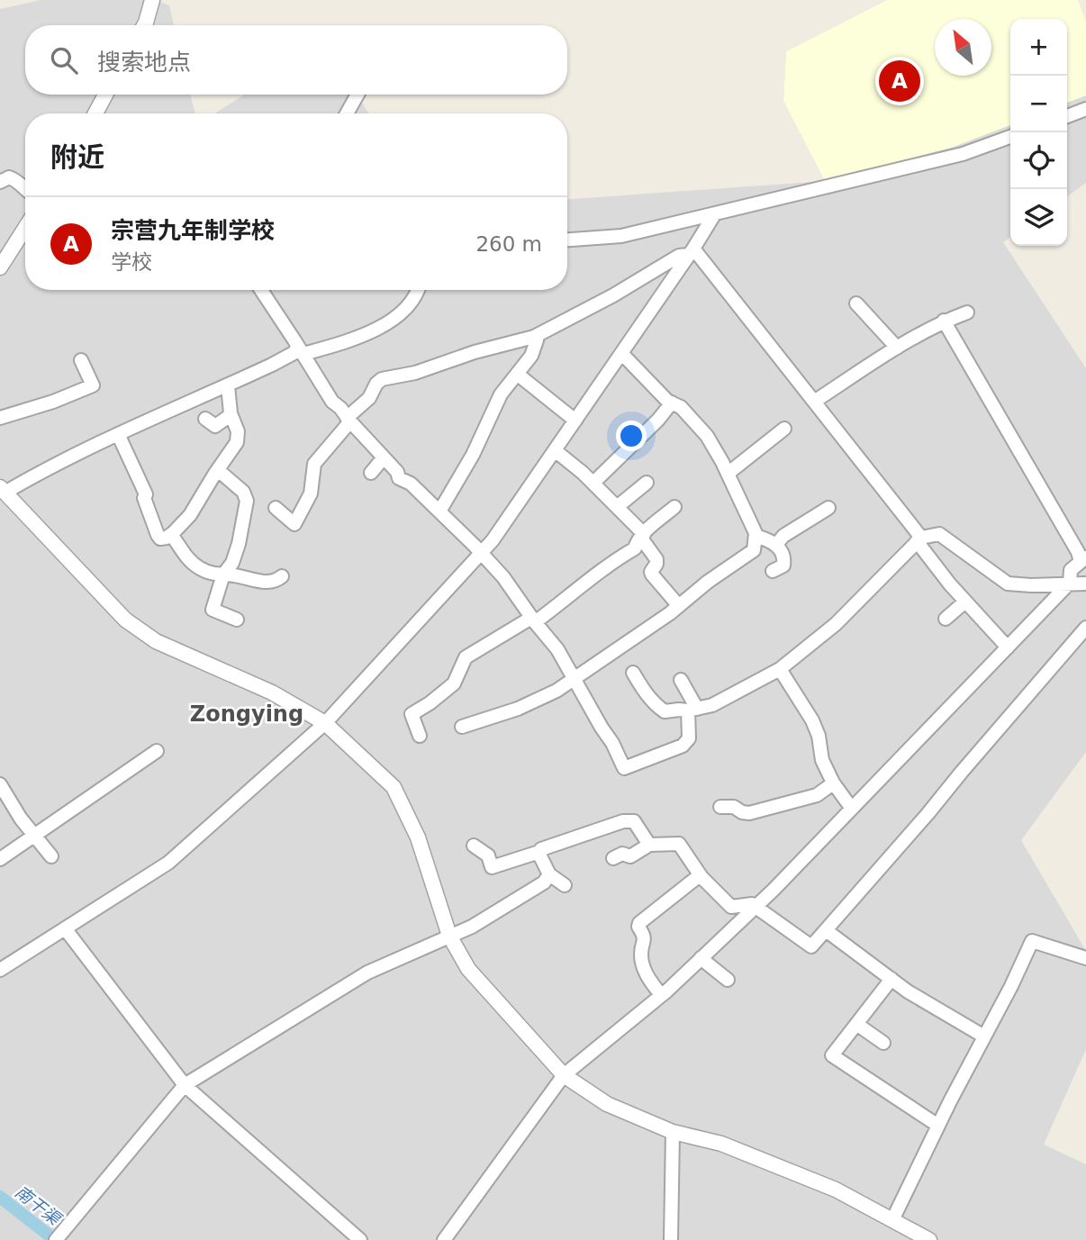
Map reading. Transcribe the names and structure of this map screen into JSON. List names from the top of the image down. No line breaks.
{"districts":["Zongying"],"water":["南干渠"],"north":"top left","page":{"map_buttons":["+","−"],"search":"搜索地点","pins":"A","heading":"附近","list":[{"mark":"A","name":"宗营九年制学校","note":"学校","value":"260 m"}]}}
